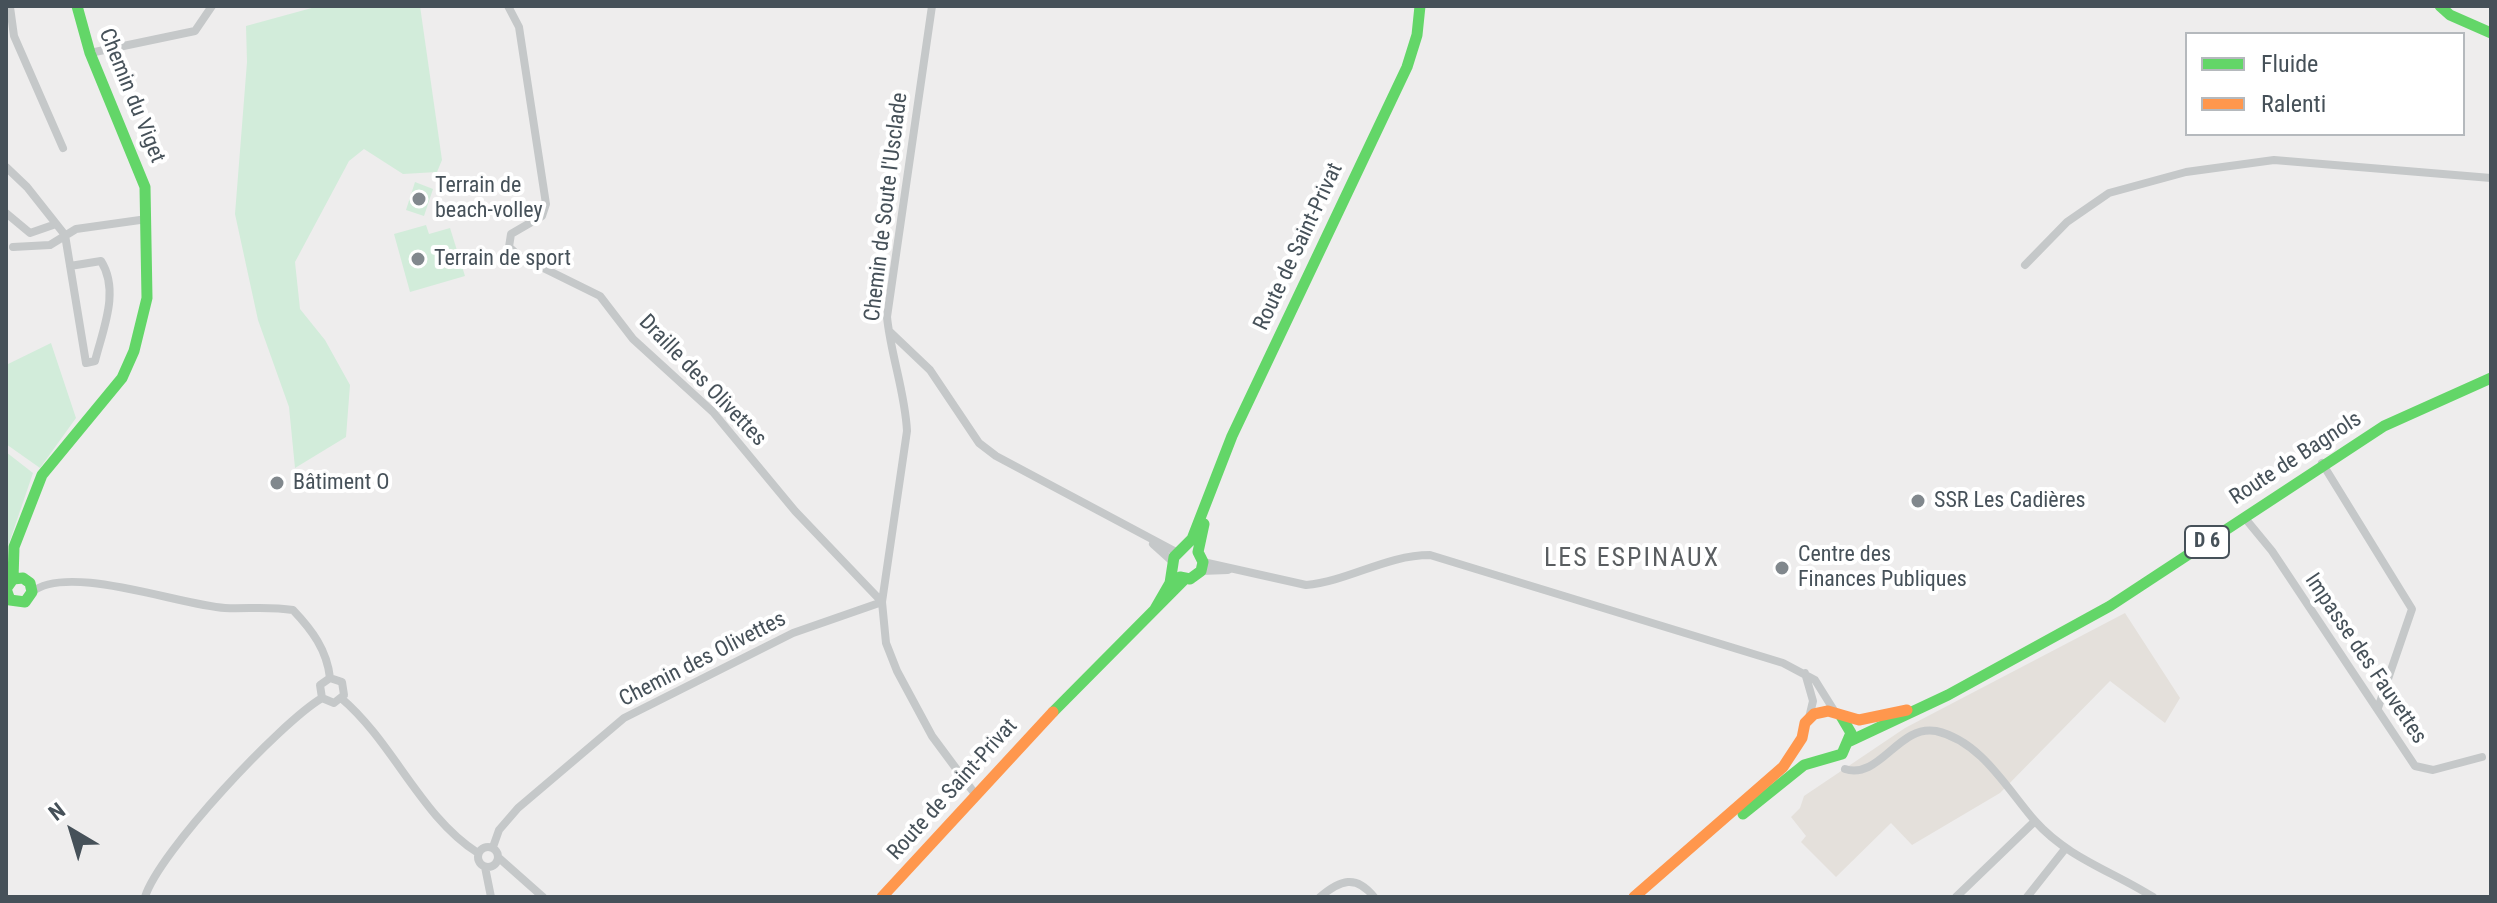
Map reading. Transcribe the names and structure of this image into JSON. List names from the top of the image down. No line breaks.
{"streets":{"street":["Chemin du Viget","Chemin de Soute l'Usclade","Route de Saint-Privat","Draille des Olivettes","Route de Bagnols","D 6","Impasse des Fauvettes","Chemin des Olivettes"]},"crossings":[["Chemin de Soute l'Usclade","Draille des Olivettes"],["Chemin de Soute l'Usclade","Chemin des Olivettes"],["Draille des Olivettes","Chemin des Olivettes"],["Route de Bagnols","D 6"],["Route de Bagnols","Impasse des Fauvettes"]],"districts":["LES ESPINAUX"],"places":["Terrain de beach-volley","Terrain de sport","Bâtiment O","SSR Les Cadières","Centre des Finances Publiques"],"legend":["Fluide","Ralenti"],"north":"top left"}
